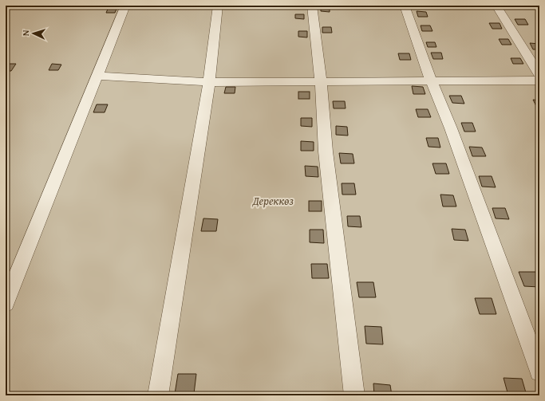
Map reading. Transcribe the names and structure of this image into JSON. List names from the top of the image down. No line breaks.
{"parks":["Дереккөз"],"north":"left"}
